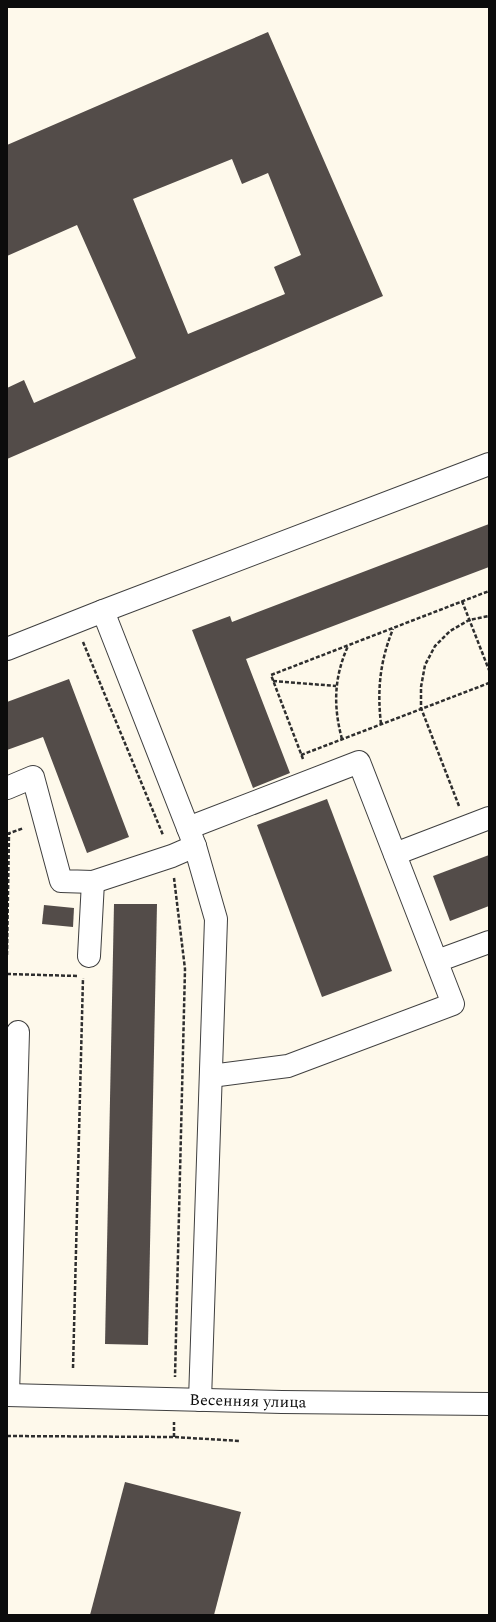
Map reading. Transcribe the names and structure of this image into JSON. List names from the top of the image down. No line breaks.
{"streets":{"street":["Весенняя улица"]}}
